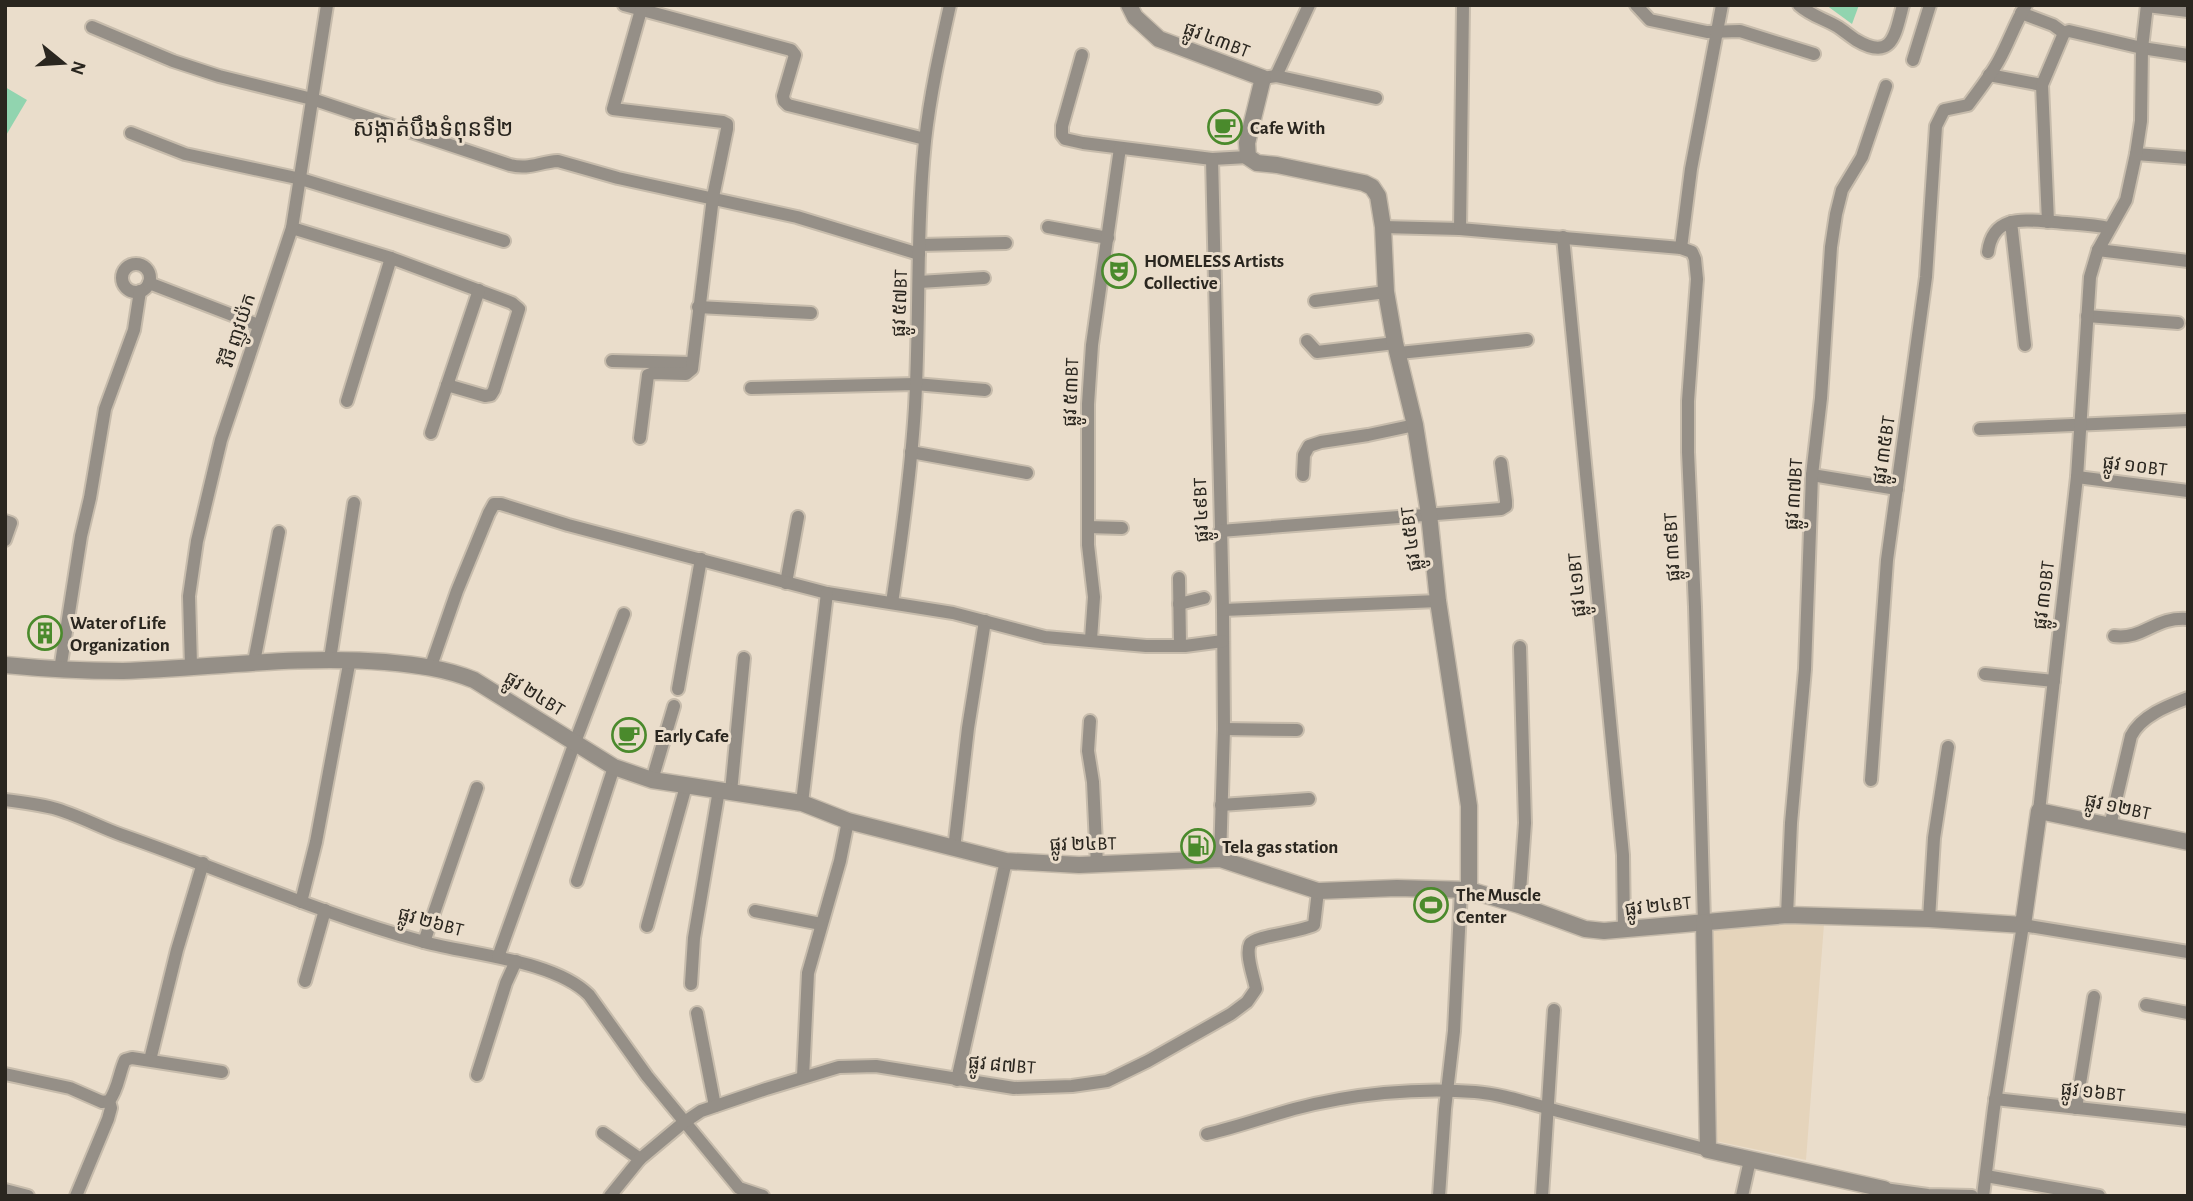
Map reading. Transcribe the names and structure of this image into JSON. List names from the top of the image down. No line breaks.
{"streets":{"street":["ផ្លូវ ៤៣BT","ផ្លូវ ៥៧BT","វិថី ញូវយ៉ក","ផ្លូវ ៥៣BT","ផ្លូវ ៣៥BT","ផ្លូវ ១០BT","ផ្លូវ ៣៧BT","ផ្លូវ ៤៩BT","ផ្លូវ ៤៥BT","ផ្លូវ ៣៩BT","ផ្លូវ ៤១BT","ផ្លូវ ៣១BT","ផ្លូវ ២៤BT","ផ្លូវ ១២BT","ផ្លូវ ២៦BT","ផ្លូវ ៨៧BT","ផ្លូវ ១៦BT"]},"crossings":[["ផ្លូវ ៤៣BT","ផ្លូវ ៤៥BT"],["វិថី ញូវយ៉ក","ផ្លូវ ២៤BT"],["ផ្លូវ ១០BT","ផ្លូវ ៣១BT"],["ផ្លូវ ៣៧BT","ផ្លូវ ២៤BT"],["ផ្លូវ ៤៩BT","ផ្លូវ ២៤BT"],["ផ្លូវ ៤៥BT","ផ្លូវ ២៤BT"],["ផ្លូវ ៣៩BT","ផ្លូវ ២៤BT"],["ផ្លូវ ៤១BT","ផ្លូវ ២៤BT"],["ផ្លូវ ៣១BT","ផ្លូវ ២៤BT"],["ផ្លូវ ៣១BT","ផ្លូវ ១២BT"],["ផ្លូវ ៣១BT","ផ្លូវ ១៦BT"],["ផ្លូវ ២៤BT","ផ្លូវ ៨៧BT"],["ផ្លូវ ២៦BT","ផ្លូវ ៨៧BT"]],"districts":["សង្កាត់បឹងទំពុនទី២"],"places":{"cafe":["Cafe With","Early Cafe"],"theatre":["HOMELESS Artists Collective"],"building":["Water of Life Organization"],"fuel station":["Tela gas station"],"sports":["The Muscle Center"]},"north":"right"}
